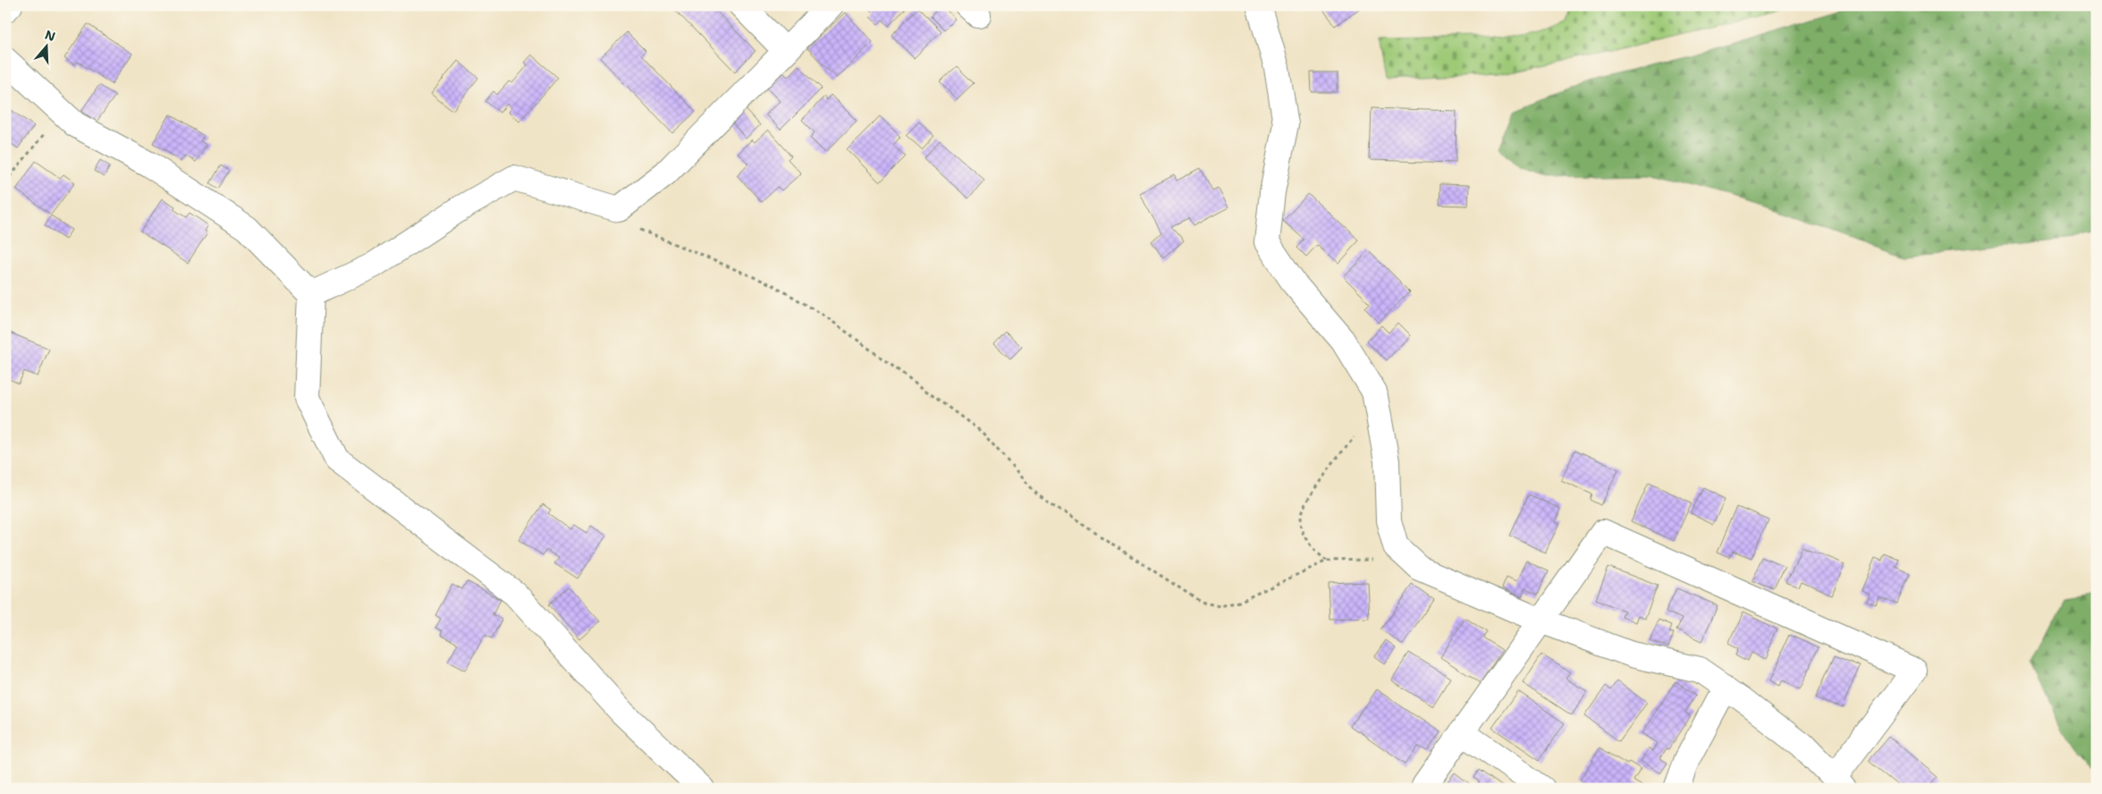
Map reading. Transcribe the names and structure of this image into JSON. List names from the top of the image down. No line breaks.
{"north":"top"}
